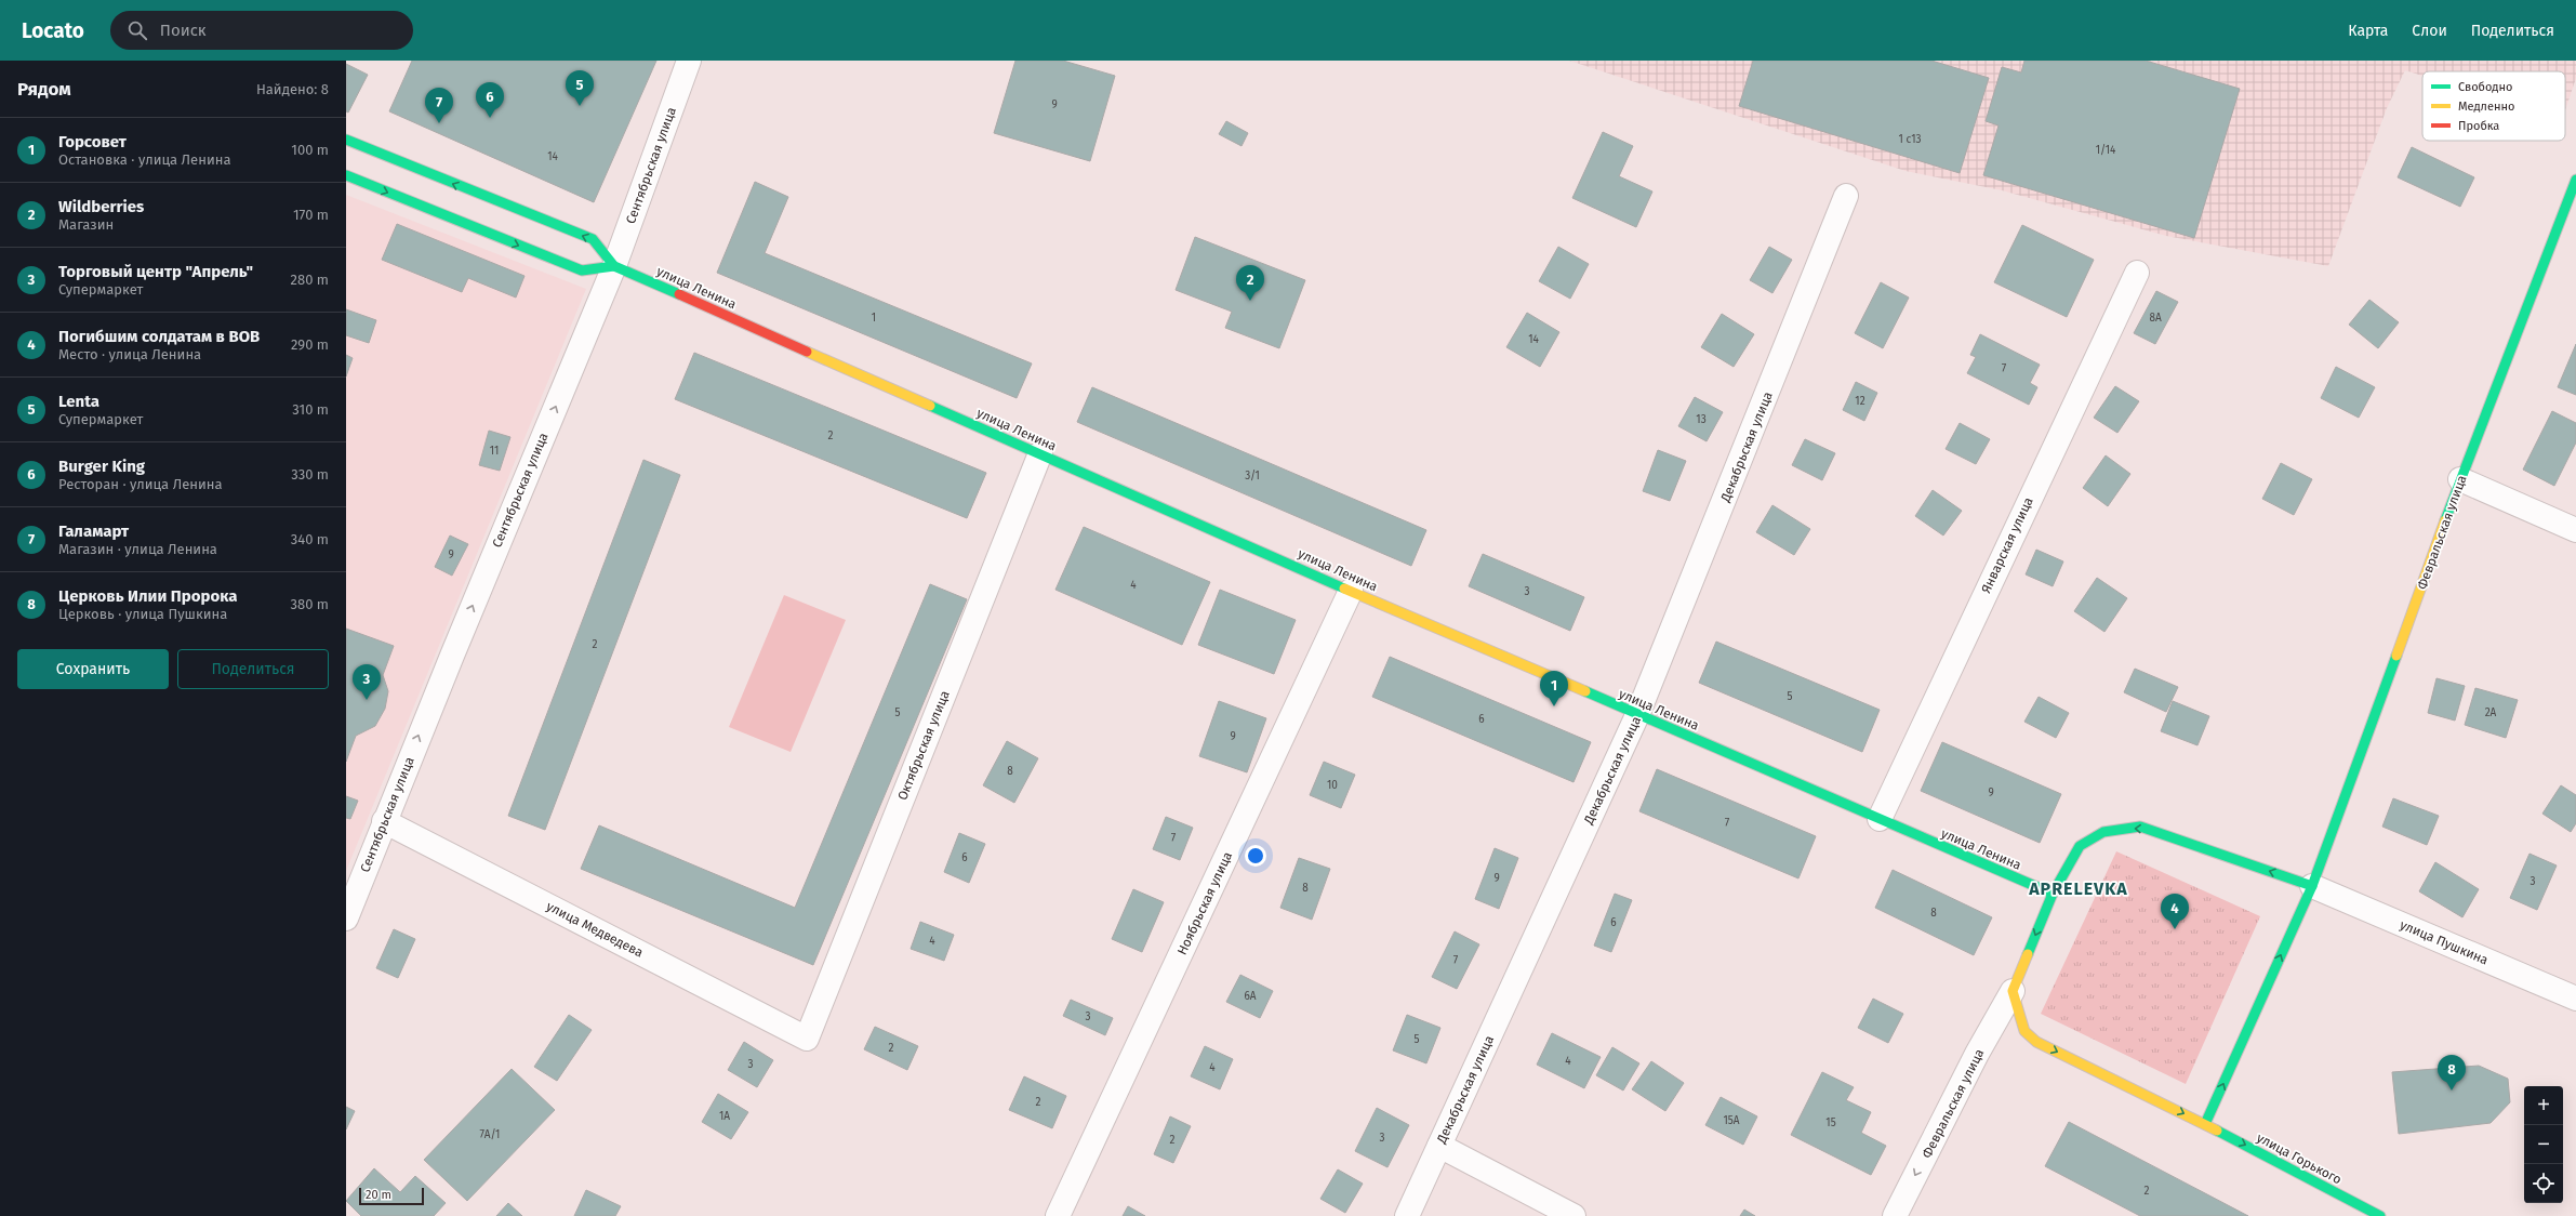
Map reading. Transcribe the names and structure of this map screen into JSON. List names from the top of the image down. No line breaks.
{"streets":{"street":["Сентябрьская улица","улица Ленина","Декабрьская улица","Февральская улица","Январская улица","Октябрьская улица","Ноябрьская улица","улица Медведева","улица Пушкина","улица Горького"]},"crossings":[["Сентябрьская улица","улица Ленина"],["Сентябрьская улица","улица Медведева"],["улица Ленина","Декабрьская улица"],["улица Ленина","Январская улица"],["улица Ленина","Октябрьская улица"],["улица Ленина","Ноябрьская улица"],["Февральская улица","улица Пушкина"],["Февральская улица","улица Горького"],["Октябрьская улица","улица Медведева"]],"one_way":["Сентябрьская улица","улица Горького"],"districts":["APRELEVKA"],"house_numbers":["9","1 с13","1/14","14","1","8А","14","7","12","13","2","11","3/1","9","4","3","2","5","5","2А","6","9","8","10","9","7","7","6","9","3","8","8","6","4","7","6А","3","5","2","4","3","4","2","1А","15А","15","7А/1","3","2","2"],"legend":["Свободно","Медленно","Пробка"],"scale_bar":"20 m","page":{"header":"Locato","search":"Поиск","nav":["Карта","Слои","Поделиться"],"heading":["Рядом","Найдено: 8"],"pins":["5","6","7","2","3","1","4","8"],"list":[{"mark":"1","name":"Горсовет","note":"Остановка · улица Ленина","value":"100 m"},{"mark":"2","name":"Wildberries","note":"Магазин","value":"170 m"},{"mark":"3","name":"Торговый центр \"Апрель\"","note":"Супермаркет","value":"280 m"},{"mark":"4","name":"Погибшим солдатам в ВОВ","note":"Место · улица Ленина","value":"290 m"},{"mark":"5","name":"Lenta","note":"Супермаркет","value":"310 m"},{"mark":"6","name":"Burger King","note":"Ресторан · улица Ленина","value":"330 m"},{"mark":"7","name":"Галамарт","note":"Магазин · улица Ленина","value":"340 m"},{"mark":"8","name":"Церковь Илии Пророка","note":"Церковь · улица Пушкина","value":"380 m"}],"buttons":["Сохранить","Поделиться"],"map_buttons":["+","−"],"scale":"20 m"}}
